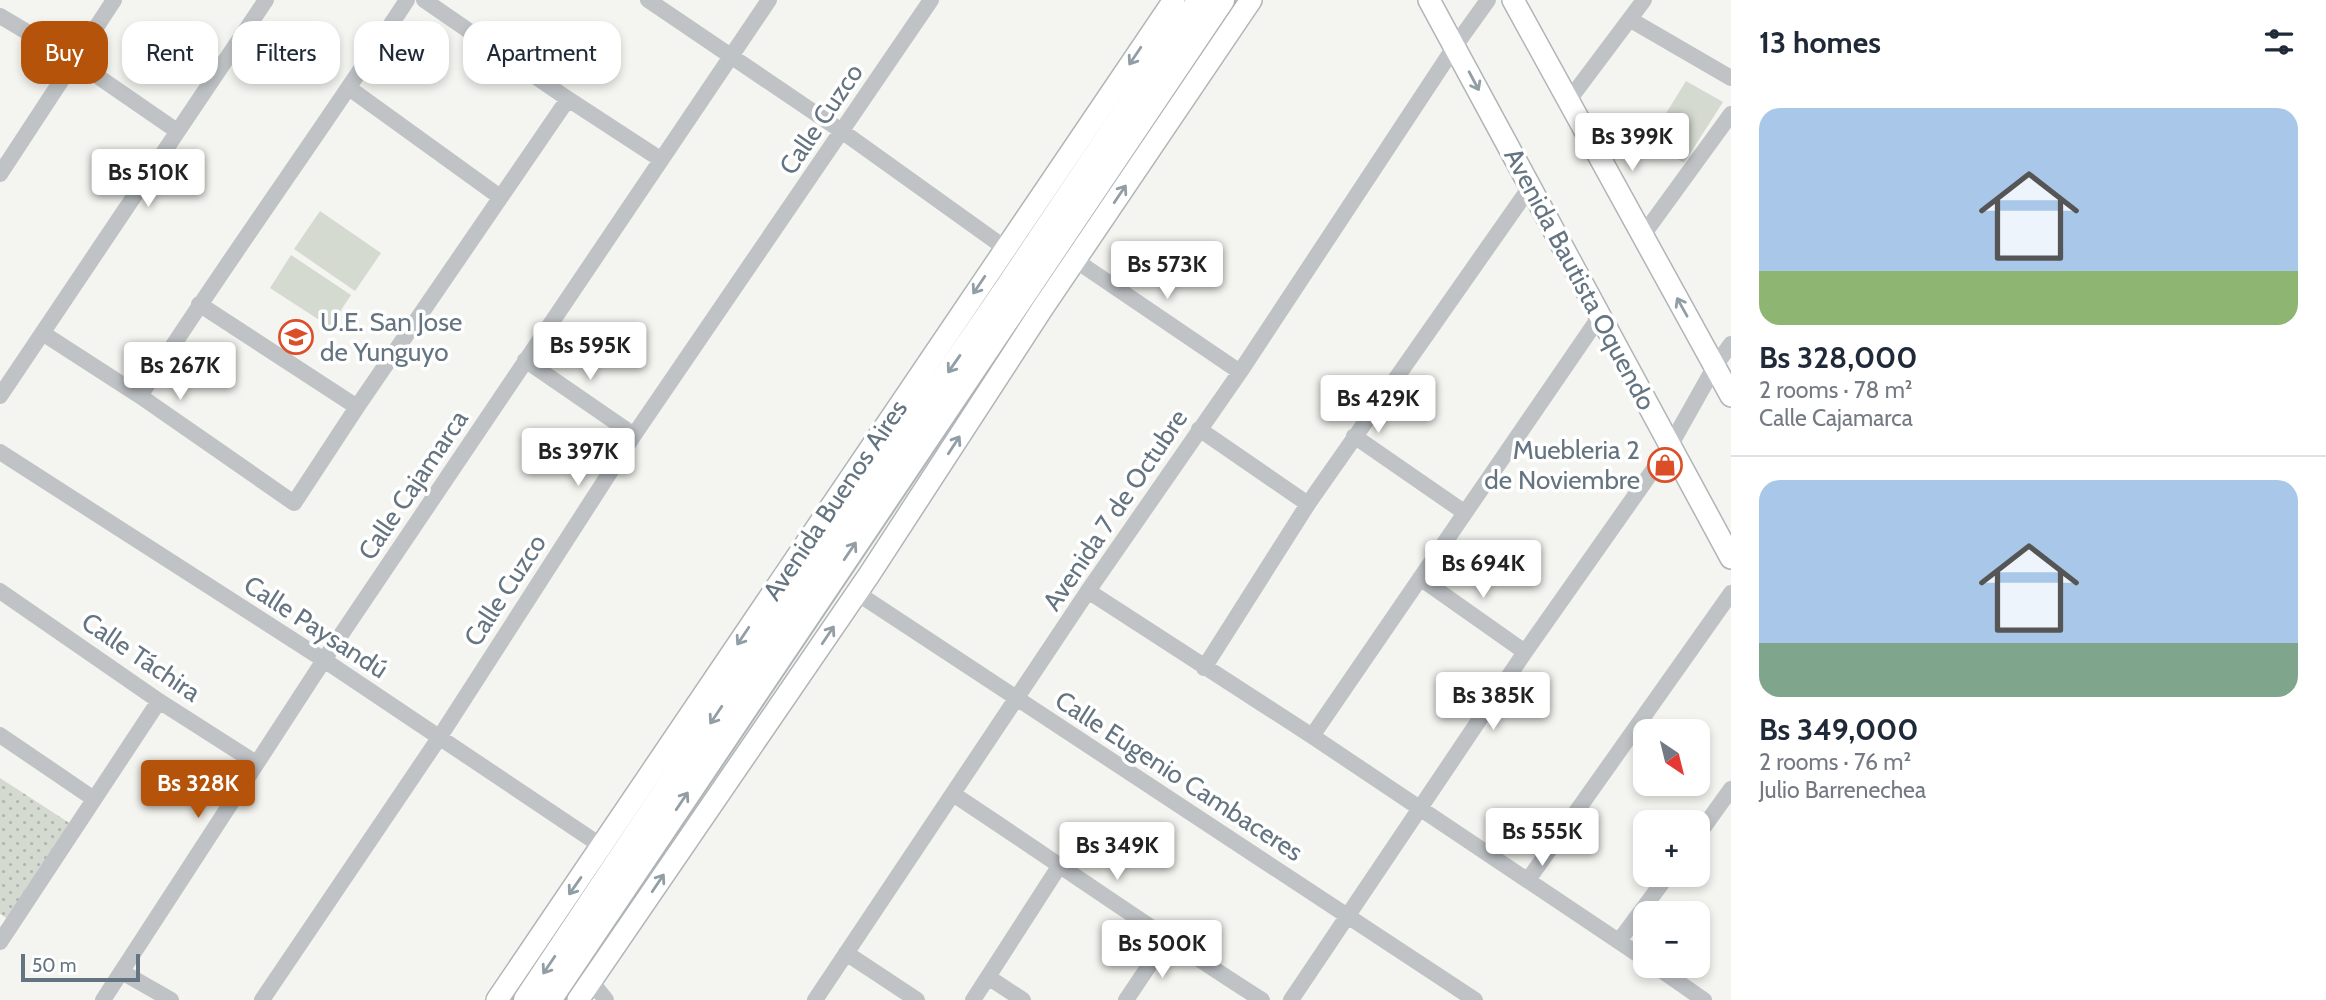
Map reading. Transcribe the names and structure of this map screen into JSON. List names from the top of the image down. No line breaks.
{"streets":{"highway":["Avenida Buenos Aires"],"main road":["Avenida Bautista Oquendo"],"street":["Calle Cuzco","Calle Cajamarca","Avenida 7 de Octubre","Calle Paysandú","Calle Táchira","Calle Eugenio Cambaceres"]},"crossings":[["Calle Cuzco","Calle Paysandú"],["Avenida Bautista Oquendo","Avenida 7 de Octubre"],["Calle Cajamarca","Calle Paysandú"],["Calle Cajamarca","Calle Táchira"],["Avenida Buenos Aires","Calle Paysandú"],["Avenida 7 de Octubre","Calle Eugenio Cambaceres"]],"places":{"school or university":["U.E. San Jose de Yunguyo"],"shop":["Muebleria 2 de Noviembre"]},"scale_bar":"50 m","north":"bottom right","page":{"heading":"13 homes","chip":["Buy","Rent","Filters","New","Apartment"],"list":[{"name":"Bs 328,000","note":"2 rooms · 78 m² · Calle Cajamarca"},{"name":"Bs 349,000","note":"2 rooms · 76 m² · Julio Barrenechea"}],"price":["Bs 399K","Bs 510K","Bs 573K","Bs 595K","Bs 267K","Bs 429K","Bs 397K","Bs 694K","Bs 385K","Bs 328K","Bs 555K","Bs 349K","Bs 500K"],"map_buttons":["+","−"],"scale":"50 m"}}
